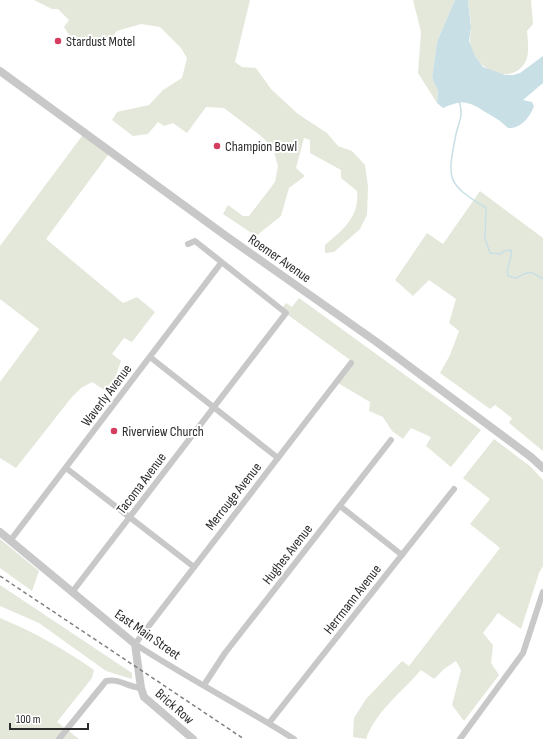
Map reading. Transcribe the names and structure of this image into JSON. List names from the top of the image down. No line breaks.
{"streets":{"street":["Roemer Avenue","Waverly Avenue","Tacoma Avenue","Merrouge Avenue","Hughes Avenue","Herrmann Avenue","East Main Street","Brick Row"]},"crossings":[["Waverly Avenue","Tacoma Avenue"],["Waverly Avenue","East Main Street"],["Tacoma Avenue","East Main Street"],["Merrouge Avenue","East Main Street"],["Merrouge Avenue","Brick Row"],["Hughes Avenue","East Main Street"],["Herrmann Avenue","East Main Street"],["East Main Street","Brick Row"]],"places":["Stardust Motel","Champion Bowl","Riverview Church"],"scale_bar":"100 m"}
